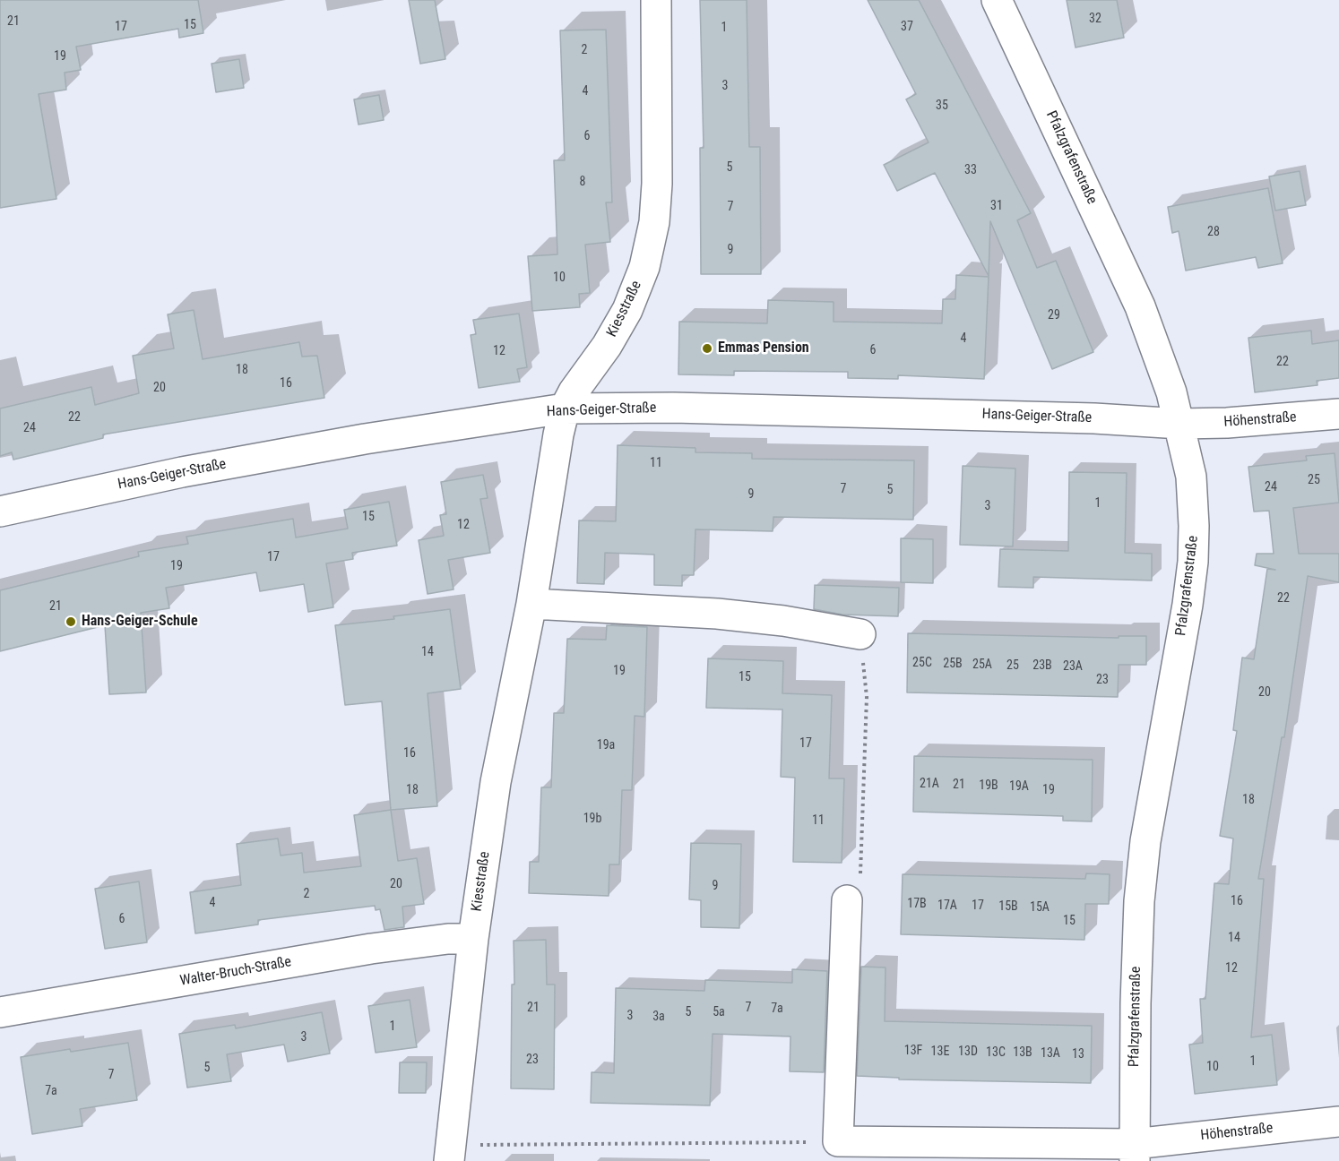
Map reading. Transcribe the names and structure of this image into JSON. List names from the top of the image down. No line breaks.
{"streets":{"street":["Pfalzgrafenstraße","Kiesstraße","Hans-Geiger-Straße","Höhenstraße","Walter-Bruch-Straße"]},"crossings":[["Pfalzgrafenstraße","Hans-Geiger-Straße"],["Pfalzgrafenstraße","Höhenstraße"],["Kiesstraße","Hans-Geiger-Straße"],["Kiesstraße","Walter-Bruch-Straße"],["Hans-Geiger-Straße","Höhenstraße"]],"places":["Emmas Pension","Hans-Geiger-Schule"],"house_numbers":["32","21","15","17","37","1","2","19","3","4","35","6","5","33","8","31","7","28","9","10","29","4","6","12","22","18","16","20","22","24","11","25","24","7","5","9","1","3","15","12","17","19","22","21","14","25C","25B","25A","25","23B","23A","19","15","23","20","17","19a","16","21A","21","19B","19A","18","19","18","19b","11","20","9","2","16","4","17B","17A","17","15B","15A","6","15","14","12","21","7","7a","5","5a","3","3a","1","3","13F","13E","13D","13C","13B","13A","13","23","1","10","5","7","7a"]}
